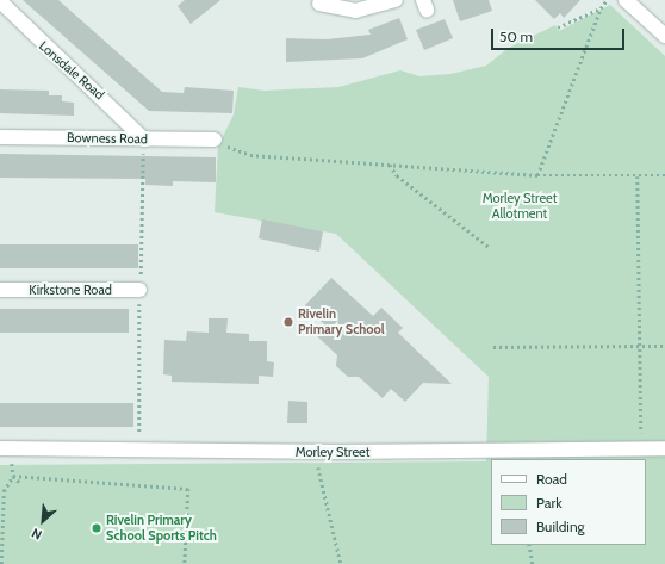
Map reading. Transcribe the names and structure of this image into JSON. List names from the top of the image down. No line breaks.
{"streets":{"street":["Lonsdale Road","Bowness Road","Kirkstone Road","Morley Street"]},"crossings":[["Lonsdale Road","Bowness Road"]],"parks":["Morley Street Allotment"],"places":["Rivelin Primary School","Rivelin Primary School Sports Pitch"],"legend":["Road","Park","Building"],"scale_bar":"50 m","north":"bottom left"}
